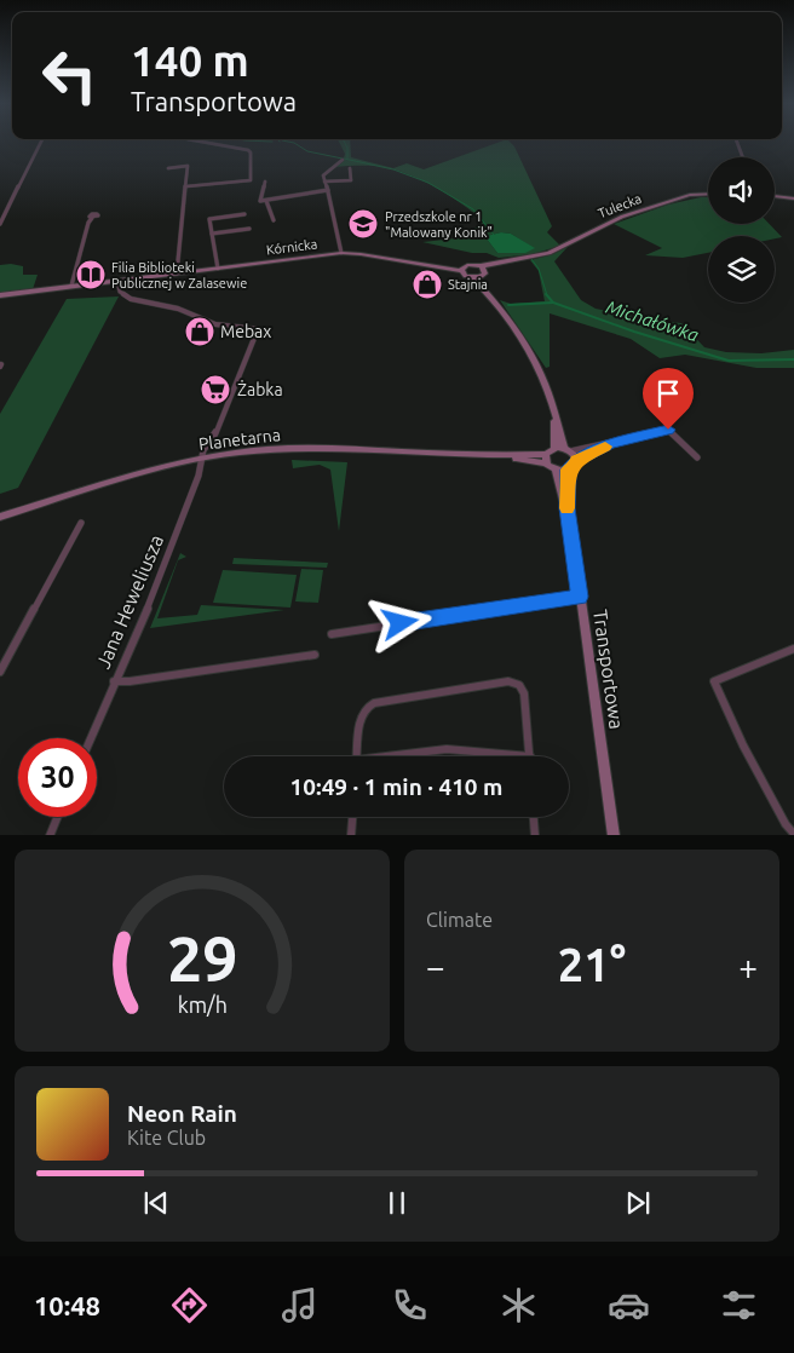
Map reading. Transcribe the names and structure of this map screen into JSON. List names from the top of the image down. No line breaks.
{"streets":{"street":["Tulecka","Kórnicka","Planetarna","Jana Heweliusza","Transportowa"]},"crossings":[["Kórnicka","Jana Heweliusza"],["Planetarna","Jana Heweliusza"],["Planetarna","Transportowa"]],"water":["Michałówka"],"places":{"school or university":["Przedszkole nr 1 \"Malowany Konik\""],"library":["Filia Biblioteki Publicznej w Zalasewie"],"shop":["Stajnia","Mebax"],"supermarket":["Żabka"]},"page":{"turn":["140 m","Transportowa"],"limit":"30","trip":"10:49 · 1 min · 410 m","tile":"Climate","heat":["−","21°","+"],"song":["Neon Rain","Kite Club"],"tabs":"10:48","gauge":["29","km/h"]}}
